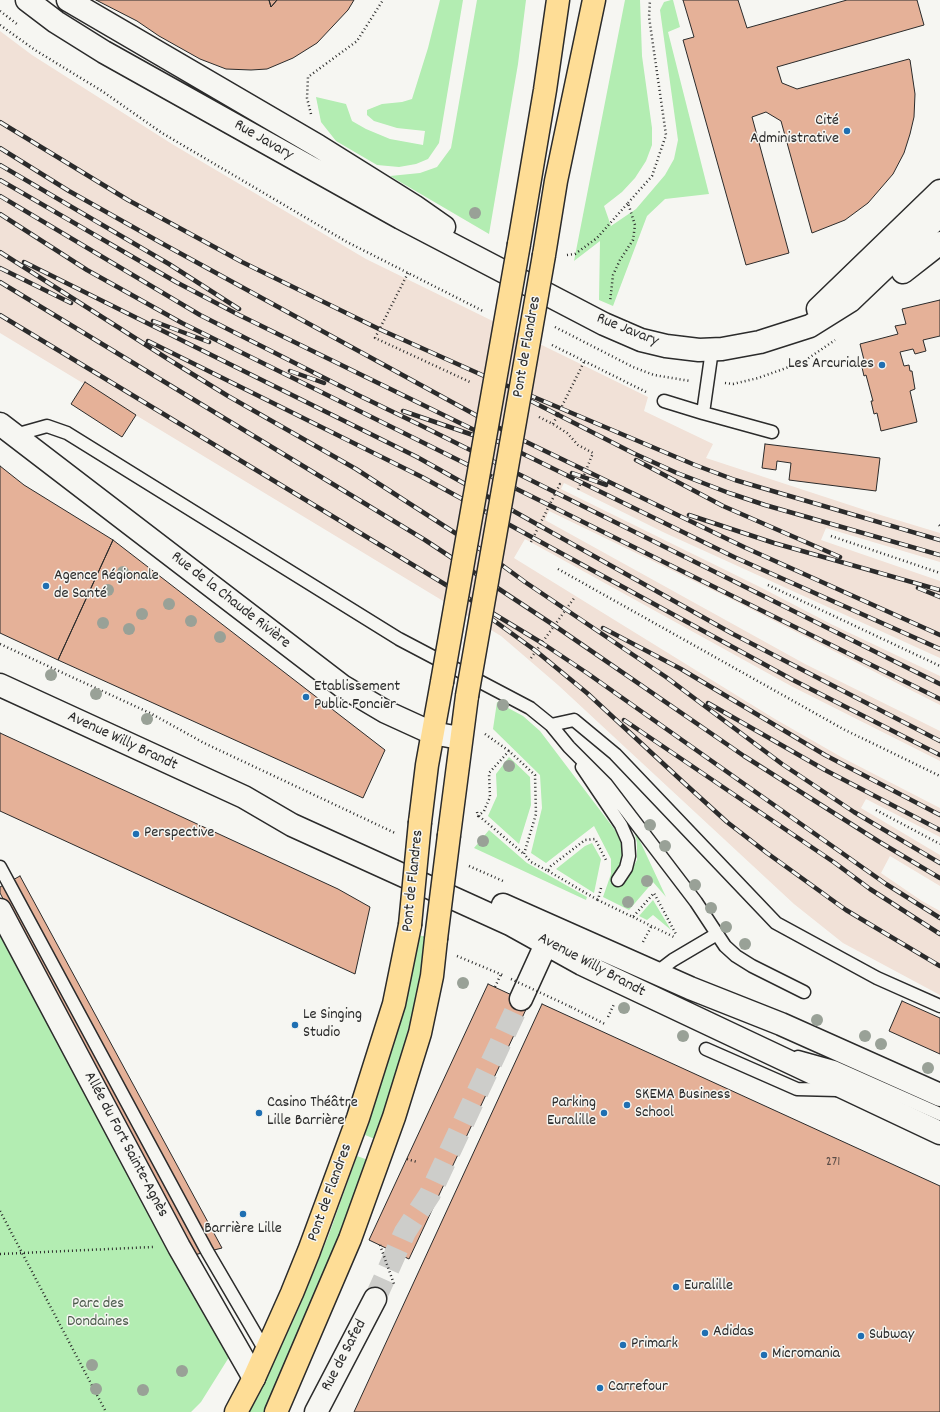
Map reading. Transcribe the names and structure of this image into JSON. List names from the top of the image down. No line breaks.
{"streets":{"main road":["Pont de Flandres"],"street":["Rue Javary","Rue de la Chaude Rivière","Avenue Willy Brandt","Allée du Fort Sainte-Agnès","Rue de Safed"]},"crossings":[["Pont de Flandres","Rue de la Chaude Rivière"],["Pont de Flandres","Allée du Fort Sainte-Agnès"]],"parks":["Parc des Dondaines"],"places":["Cité Administrative","Les Arcuriales","Agence Régionale de Santé","Etablissement Public Foncier","Perspective","Le Singing Studio","SKEMA Business School","Casino Théâtre Lille Barrière","Parking Euralille","Barrière Lille","Euralille","Adidas","Subway","Primark","Micromania","Carrefour"],"house_numbers":["271"]}
